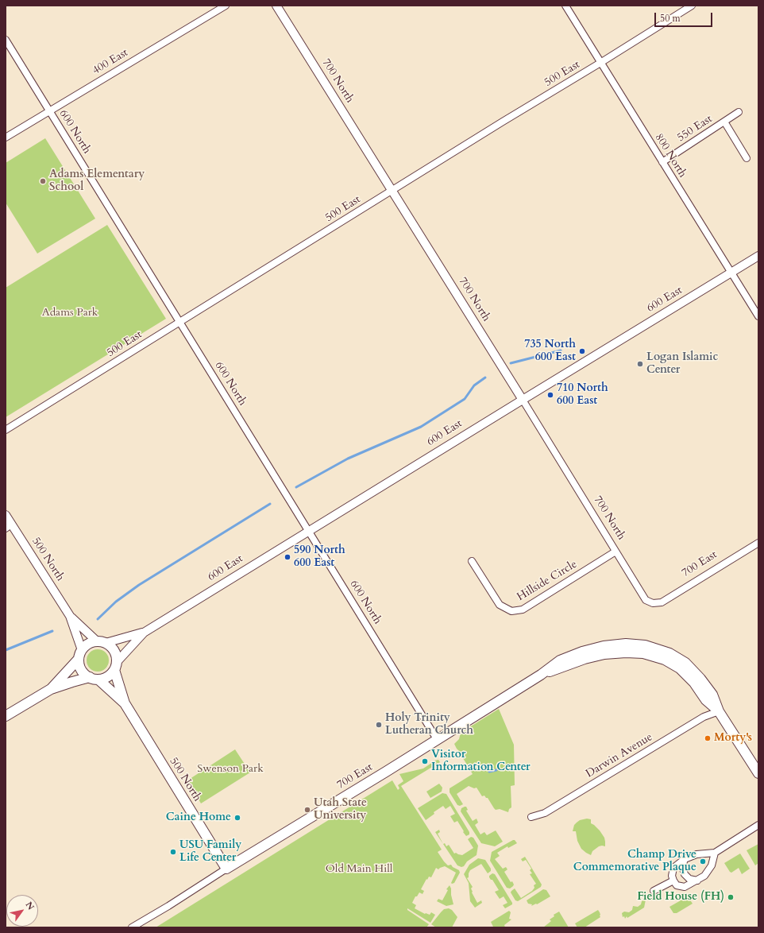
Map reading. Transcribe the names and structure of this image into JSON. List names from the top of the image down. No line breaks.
{"streets":{"main road":["500 North","700 East"],"street":["400 East","500 East","700 North","550 East","600 North","800 North","600 East","Hillside Circle","Darwin Avenue"]},"crossings":[["400 East","600 North"],["500 East","700 North"],["500 East","600 North"],["500 East","800 North"],["700 North","600 East"],["700 North","700 East"],["700 North","Hillside Circle"],["550 East","800 North"],["600 North","600 East"],["600 North","700 East"],["800 North","600 East"],["600 East","500 North"],["500 North","700 East"],["700 East","Darwin Avenue"]],"parks":["Adams Park","Swenson Park","Old Main Hill"],"places":["Adams Elementary School","735 North 600 East","Logan Islamic Center","710 North 600 East","590 North 600 East","Holy Trinity Lutheran Church","Morty's","Visitor Information Center","Utah State University","Caine Home","USU Family Life Center","Champ Drive Commemorative Plaque","Field House (FH)"],"scale_bar":"50 m","north":"top right"}
